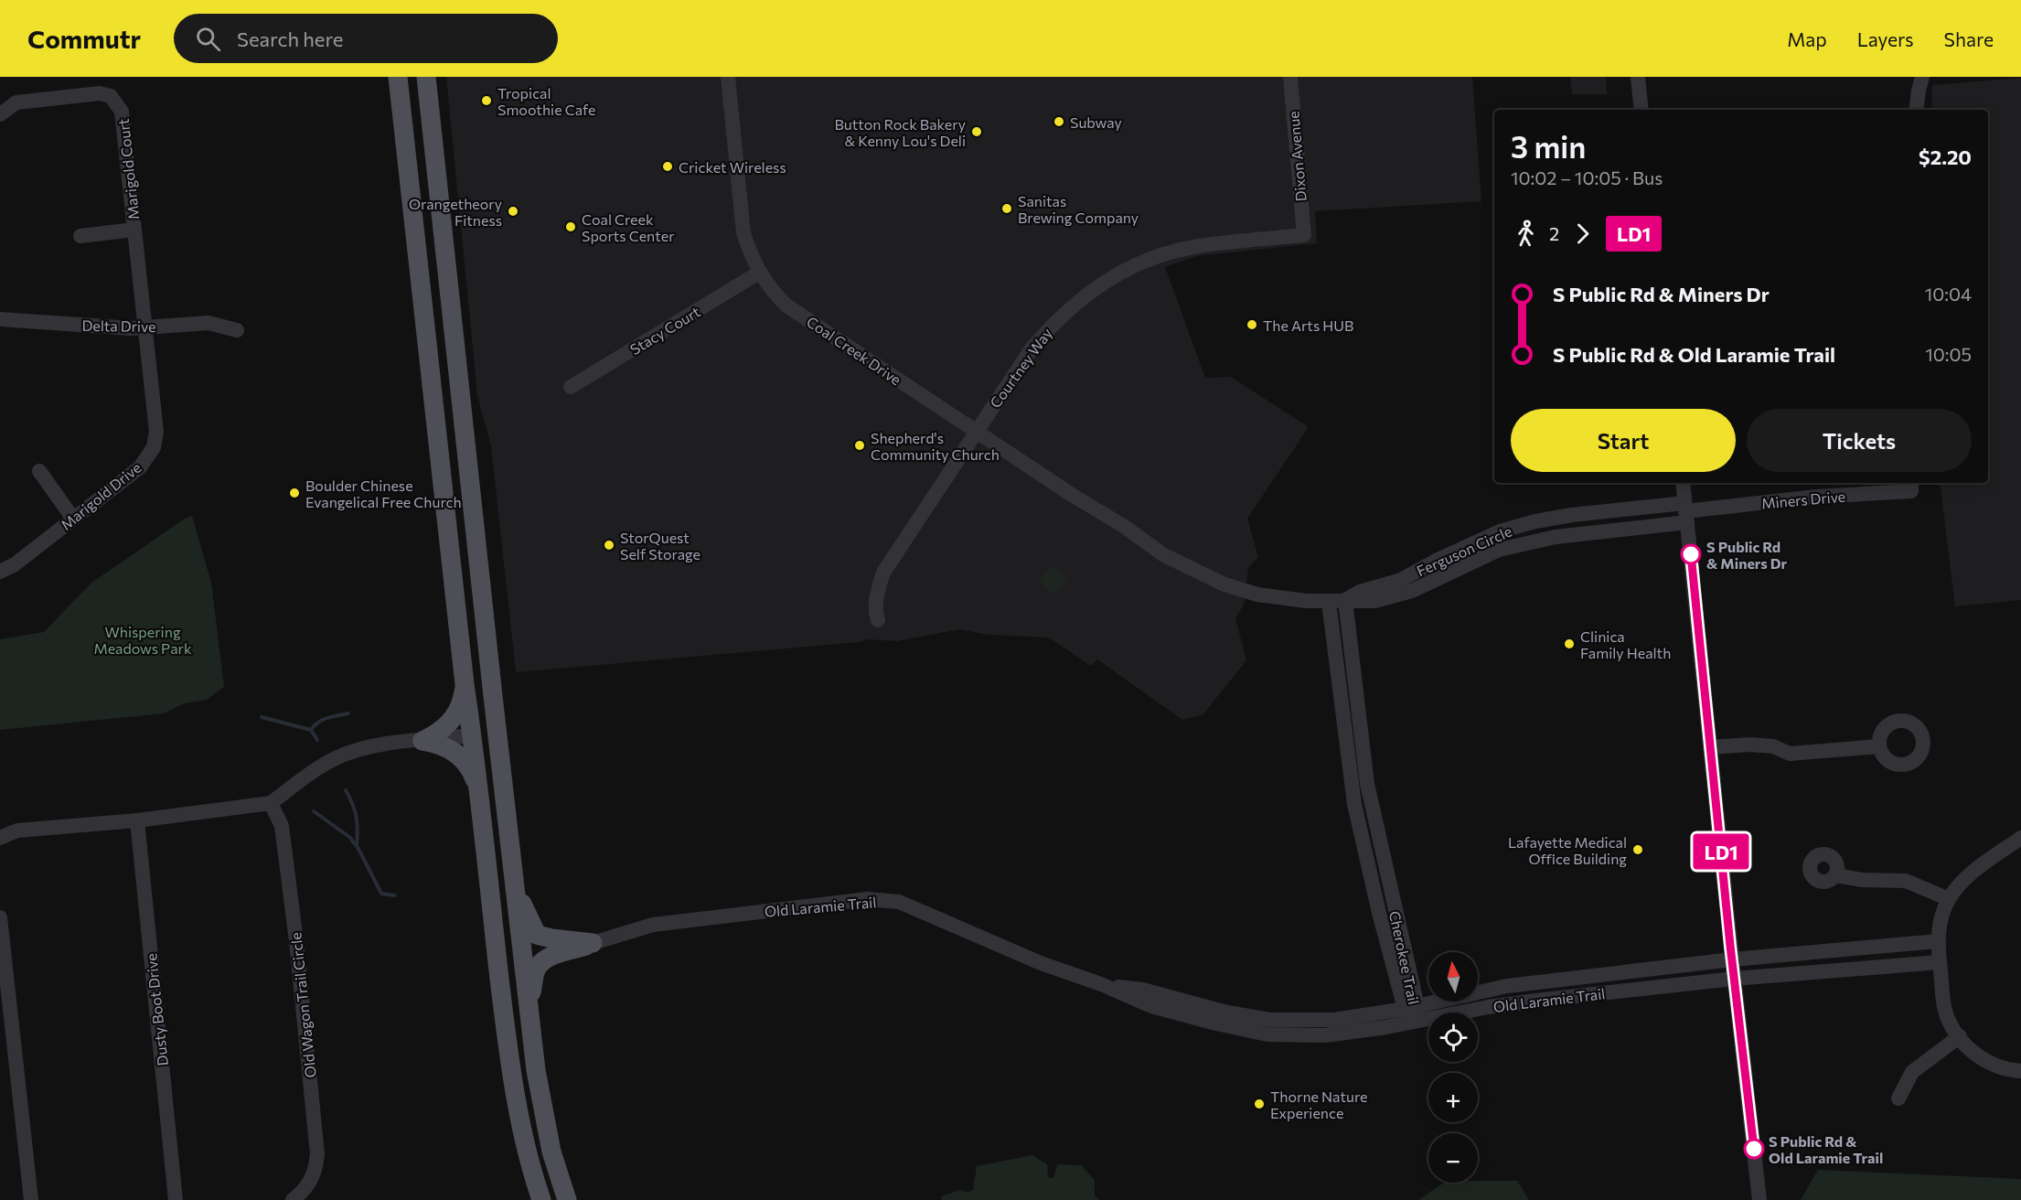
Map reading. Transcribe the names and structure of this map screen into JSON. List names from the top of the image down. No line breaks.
{"streets":{"street":["Dixon Avenue","Marigold Court","Delta Drive","Stacy Court","Coal Creek Drive","Courtney Way","Marigold Drive","Miners Drive","Ferguson Circle","Old Laramie Trail","Cherokee Trail","Old Wagon Trail Circle","Dusty Boot Drive"]},"crossings":[["Dixon Avenue","Courtney Way"],["Marigold Court","Delta Drive"],["Marigold Court","Marigold Drive"],["Delta Drive","Marigold Drive"],["Stacy Court","Coal Creek Drive"],["Coal Creek Drive","Courtney Way"],["Coal Creek Drive","Ferguson Circle"],["Miners Drive","Ferguson Circle"],["Ferguson Circle","Cherokee Trail"],["Old Laramie Trail","Cherokee Trail"]],"parks":["Whispering Meadows Park"],"places":["Tropical Smoothie Cafe","Subway","Button Rock Bakery & Kenny Lou's Deli","Cricket Wireless","Sanitas Brewing Company","Orangetheory Fitness","Coal Creek Sports Center","The Arts HUB","Shepherd's Community Church","Boulder Chinese Evangelical Free Church","StorQuest Self Storage","S Public Rd & Miners Dr","Clinica Family Health","Lafayette Medical Office Building","Thorne Nature Experience","S Public Rd & Old Laramie Trail"],"lines":["bus line LD1"],"north":"top","page":{"header":"Commutr","search":"Search here","nav":["Map","Layers","Share"],"on_map":"LD1","heading":["3 min","10:02 – 10:05 · Bus","$2.20"],"legs":["2","LD1"],"list":[{"name":"S Public Rd & Miners Dr","value":"10:04"},{"name":"S Public Rd & Old Laramie Trail","value":"10:05"}],"buttons":["Start","Tickets"],"map_buttons":["+","−"]}}
